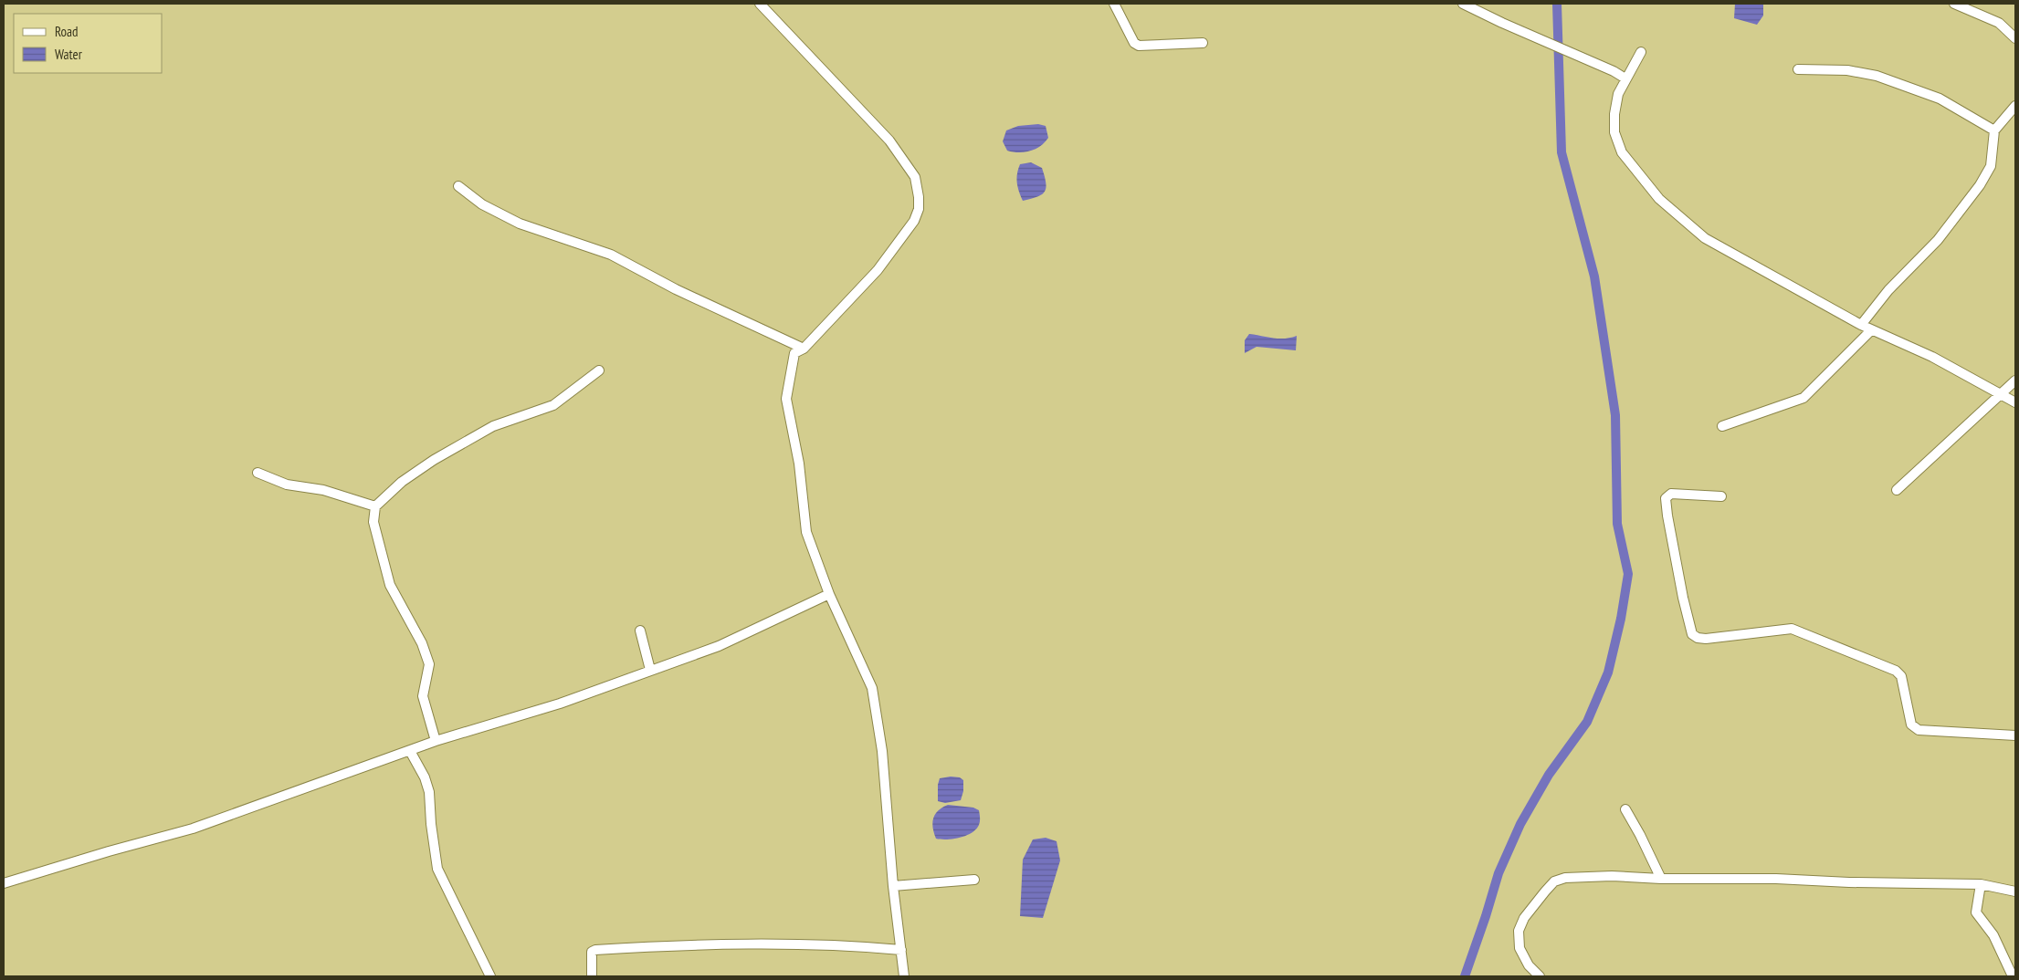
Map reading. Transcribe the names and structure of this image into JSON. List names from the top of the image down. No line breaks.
{"legend":["Road","Water"]}
